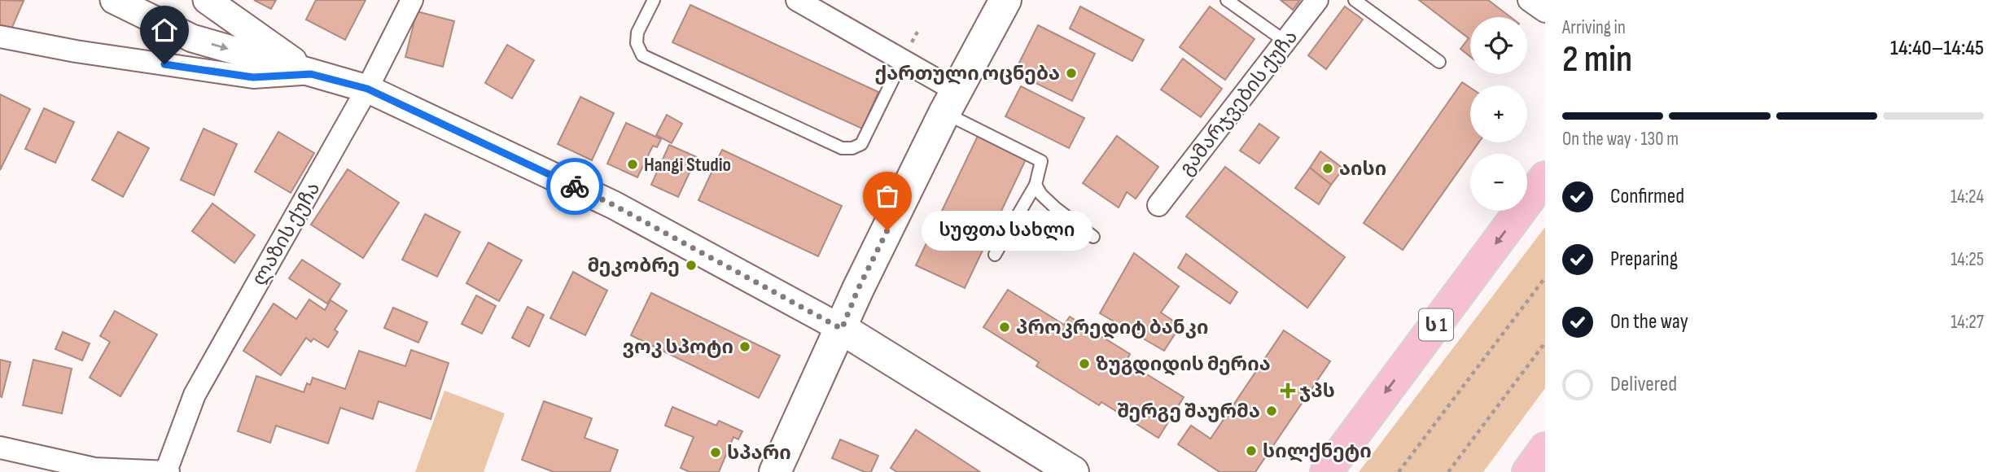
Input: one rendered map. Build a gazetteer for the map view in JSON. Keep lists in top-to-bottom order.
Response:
{
  "streets": {
    "highway": ["ს 1"],
    "street": ["გამარჯვების ქუჩა", "ლაზის ქუჩა"]
  },
  "places": {
    "other": [
      "ქართული ოცნება",
      "Hangi Studio",
      "აისი",
      "სუფთა სახლი",
      "მეკობრე",
      "პროკრედიტ ბანკი",
      "ვოკ სპოტი",
      "ზუგდიდის მერია",
      "შერგე შაურმა",
      "სილქნეტი",
      "სპარი"
    ],
    "health": ["ჯპს"]
  },
  "page": {
    "heading": ["2 min", "Arriving in", "14:40–14:45"],
    "map_buttons": ["+", "−"],
    "bar": "On the way · 130 m",
    "list": [
      ["Confirmed", "14:24"],
      ["Preparing", "14:25"],
      ["On the way", "14:27"],
      "Delivered"
    ],
    "bubble": "სუფთა სახლი"
  }
}
